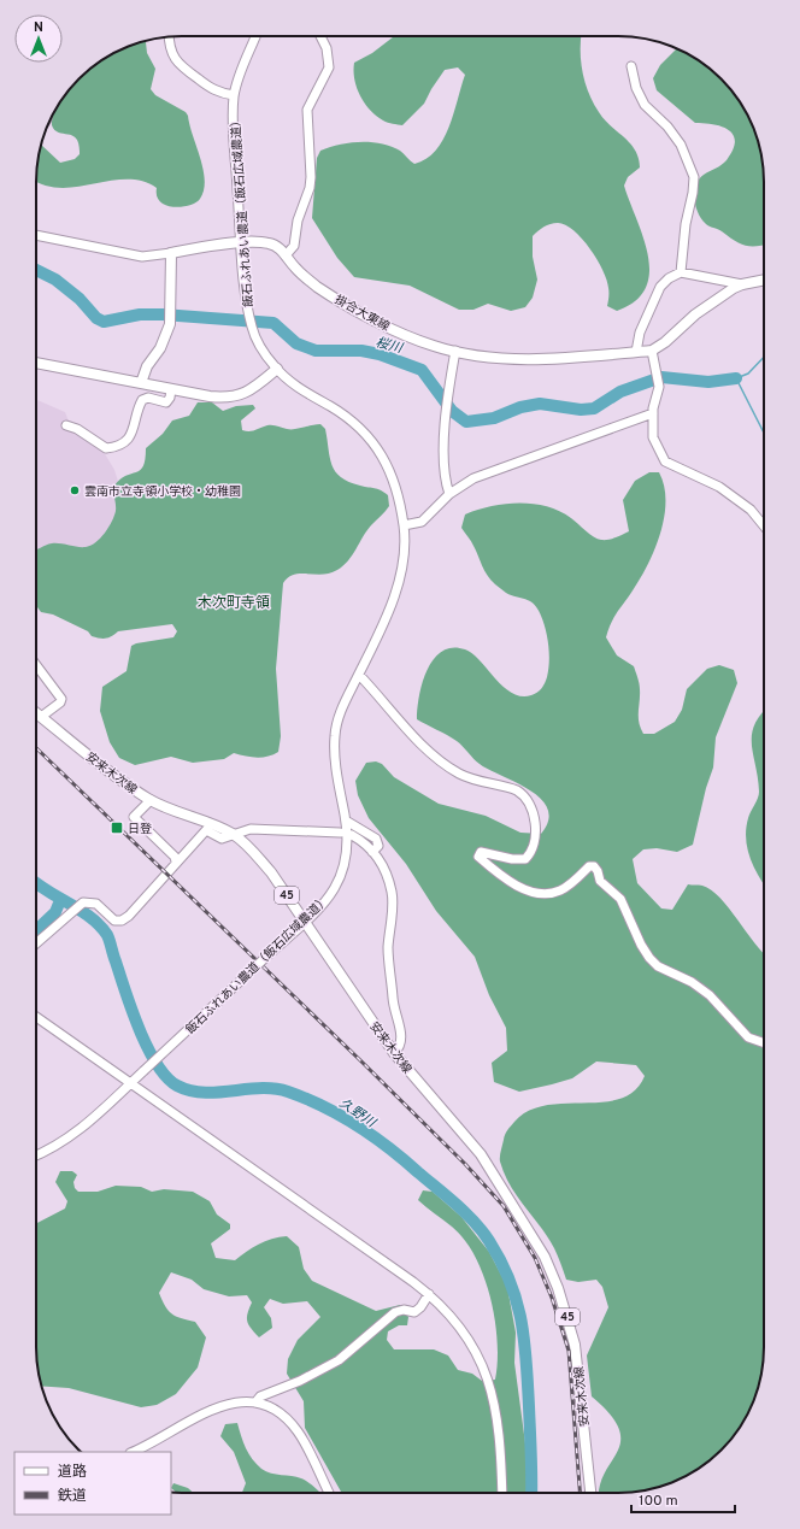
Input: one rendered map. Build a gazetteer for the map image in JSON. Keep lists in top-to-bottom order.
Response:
{
  "streets": {
    "main road": ["掛合大東線", "安来木次線", "45"],
    "street": ["飯石ふれあい農道（飯石広域農道）"]
  },
  "crossings": [
    ["飯石ふれあい農道（飯石広域農道）", "掛合大東線"],
    ["飯石ふれあい農道（飯石広域農道）", "安来木次線"]
  ],
  "districts": ["木次町寺領"],
  "water": ["桜川", "久野川"],
  "places": {
    "other": ["雲南市立寺領小学校・幼稚園"],
    "transit": ["日登"]
  },
  "legend": ["道路", "鉄道"],
  "scale_bar": "100 m",
  "north": "top"
}
